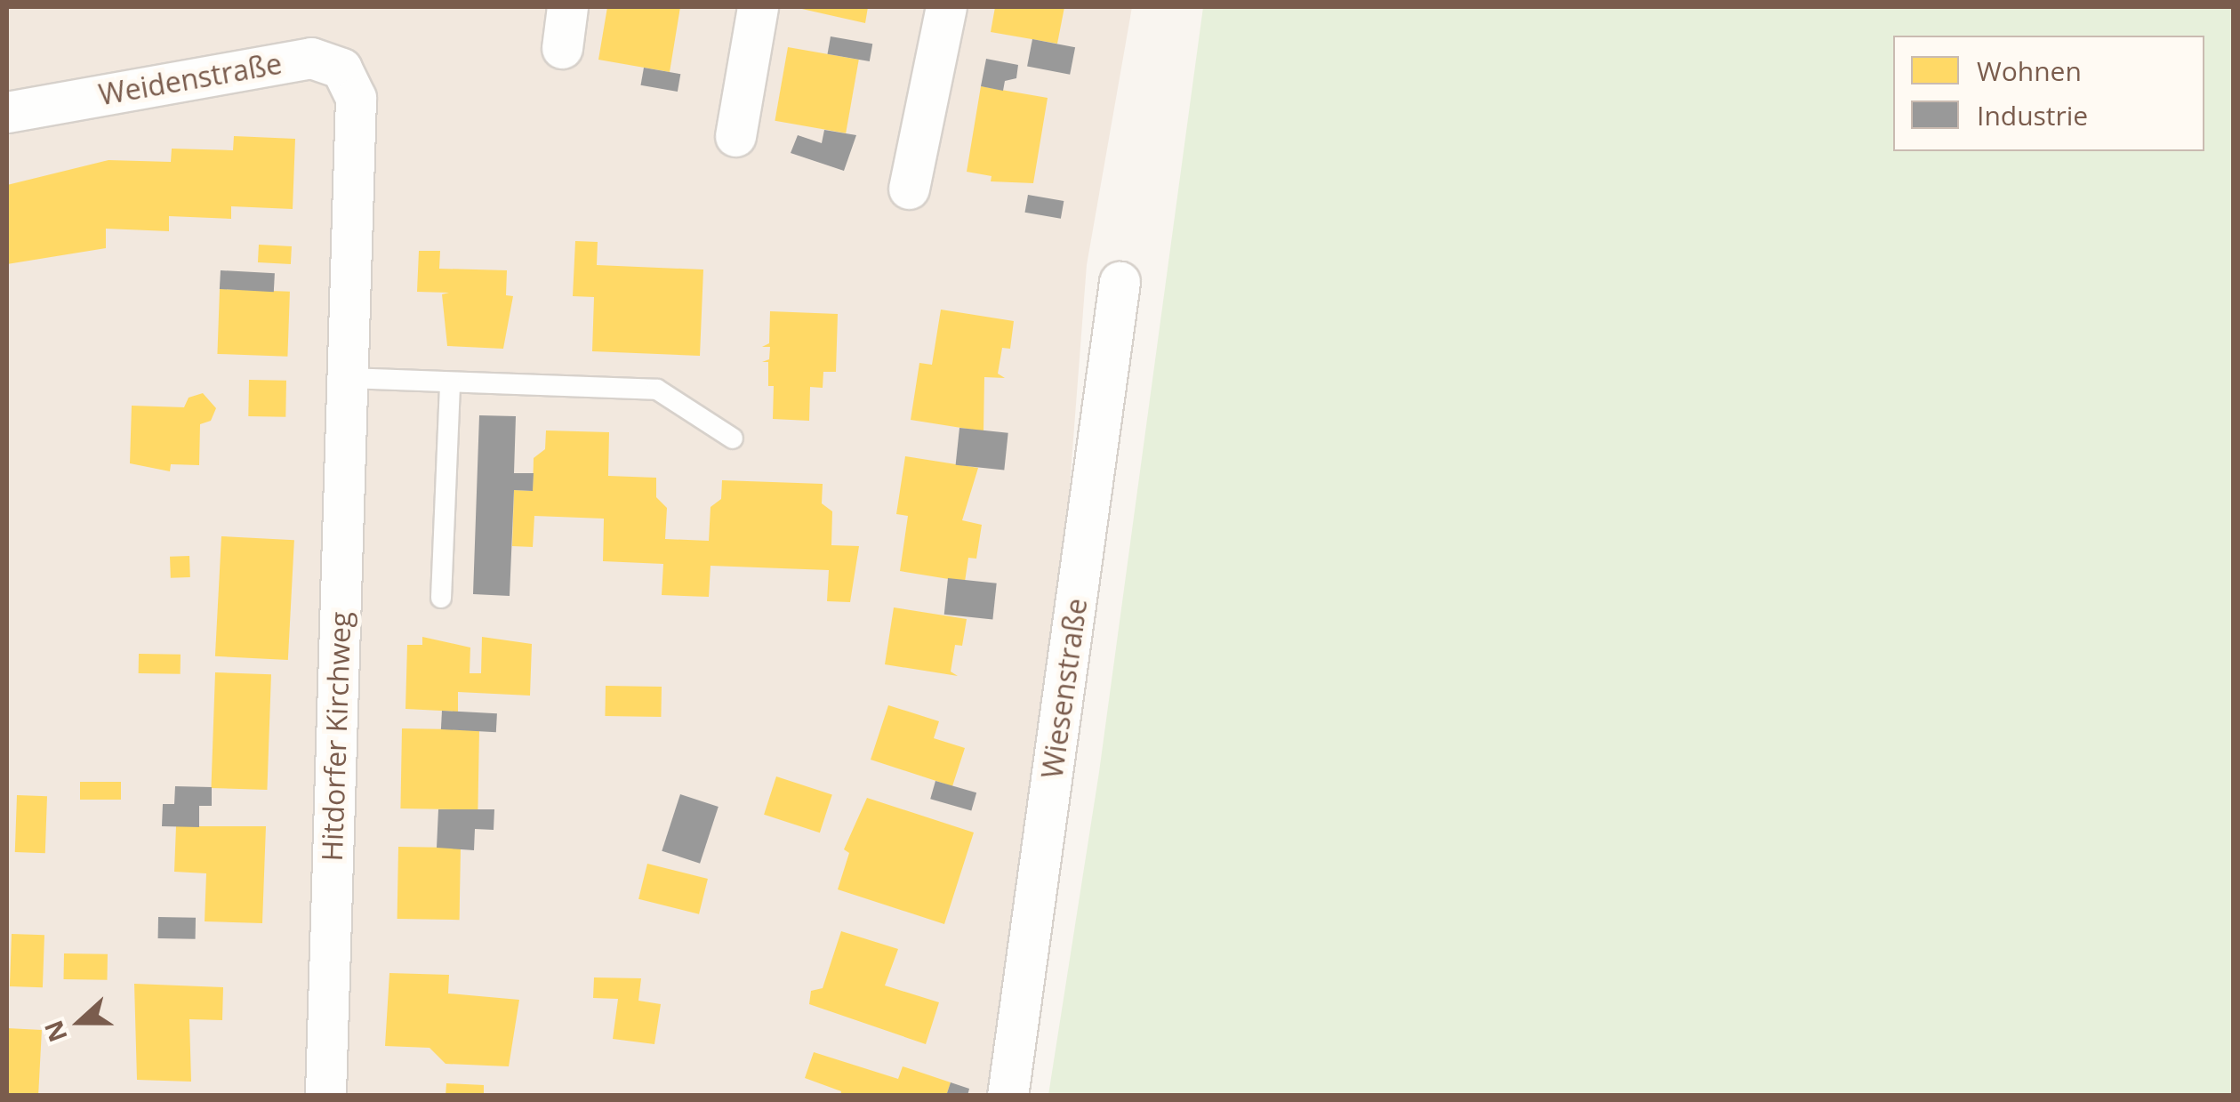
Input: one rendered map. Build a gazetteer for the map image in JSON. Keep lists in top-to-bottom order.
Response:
{
  "streets": {
    "street": ["Weidenstraße", "Wiesenstraße", "Hitdorfer Kirchweg"]
  },
  "crossings": [
    ["Weidenstraße", "Hitdorfer Kirchweg"]
  ],
  "legend": ["Wohnen", "Industrie"],
  "north": "left"
}
